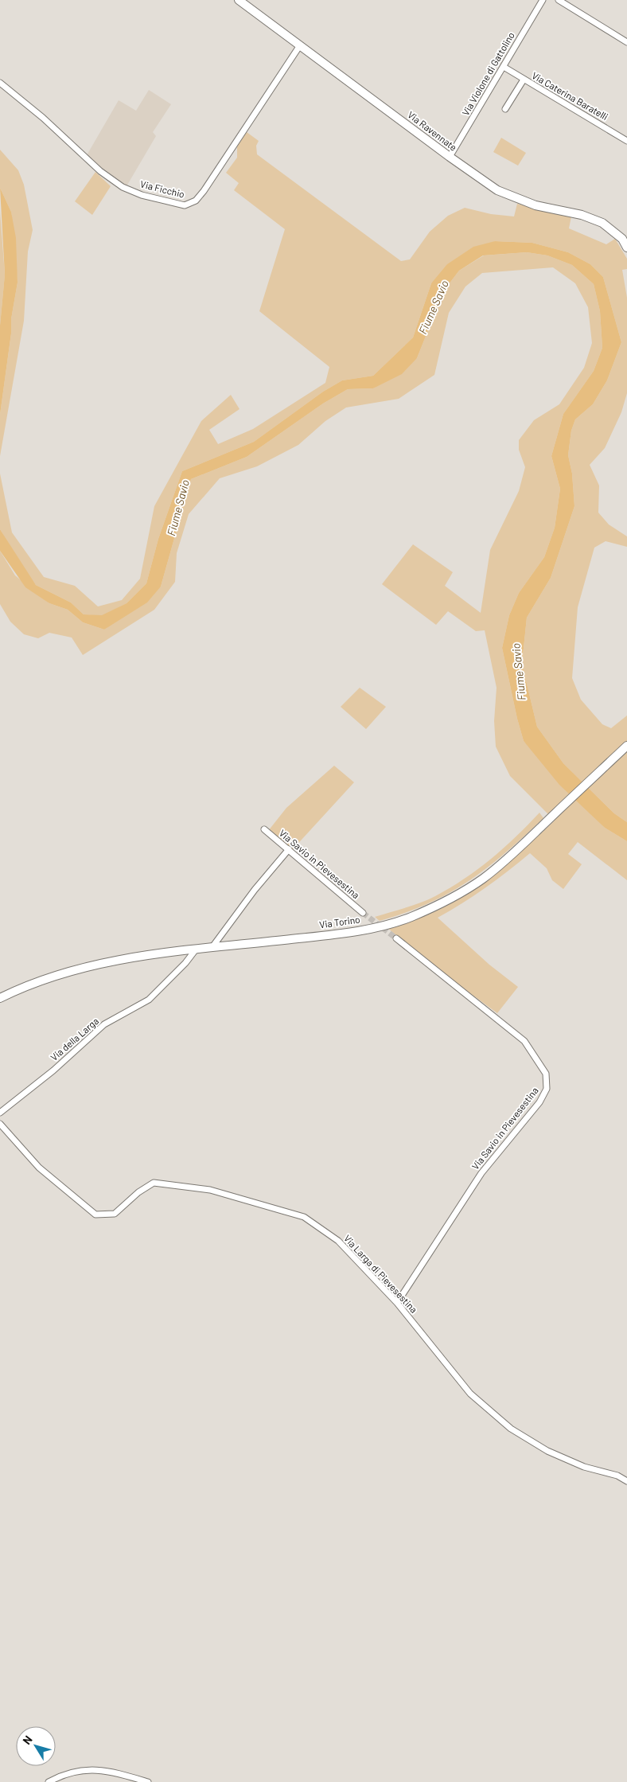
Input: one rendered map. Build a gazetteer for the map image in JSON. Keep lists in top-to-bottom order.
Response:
{
  "streets": {
    "main road": ["Via Ravennate", "Via Torino"],
    "street": [
      "Via Violone di Gattolino",
      "Via Caterina Baratelli",
      "Via Ficchio",
      "Via Savio in Pievesestina",
      "Via della Larga",
      "Via Larga di Pievesestina"
    ]
  },
  "crossings": [
    ["Via Violone di Gattolino", "Via Caterina Baratelli"],
    ["Via Violone di Gattolino", "Via Ravennate"],
    ["Via Ravennate", "Via Ficchio"],
    ["Via Savio in Pievesestina", "Via Larga di Pievesestina"],
    ["Via Torino", "Via della Larga"]
  ],
  "water": ["Fiume Savio"],
  "north": "top left"
}
